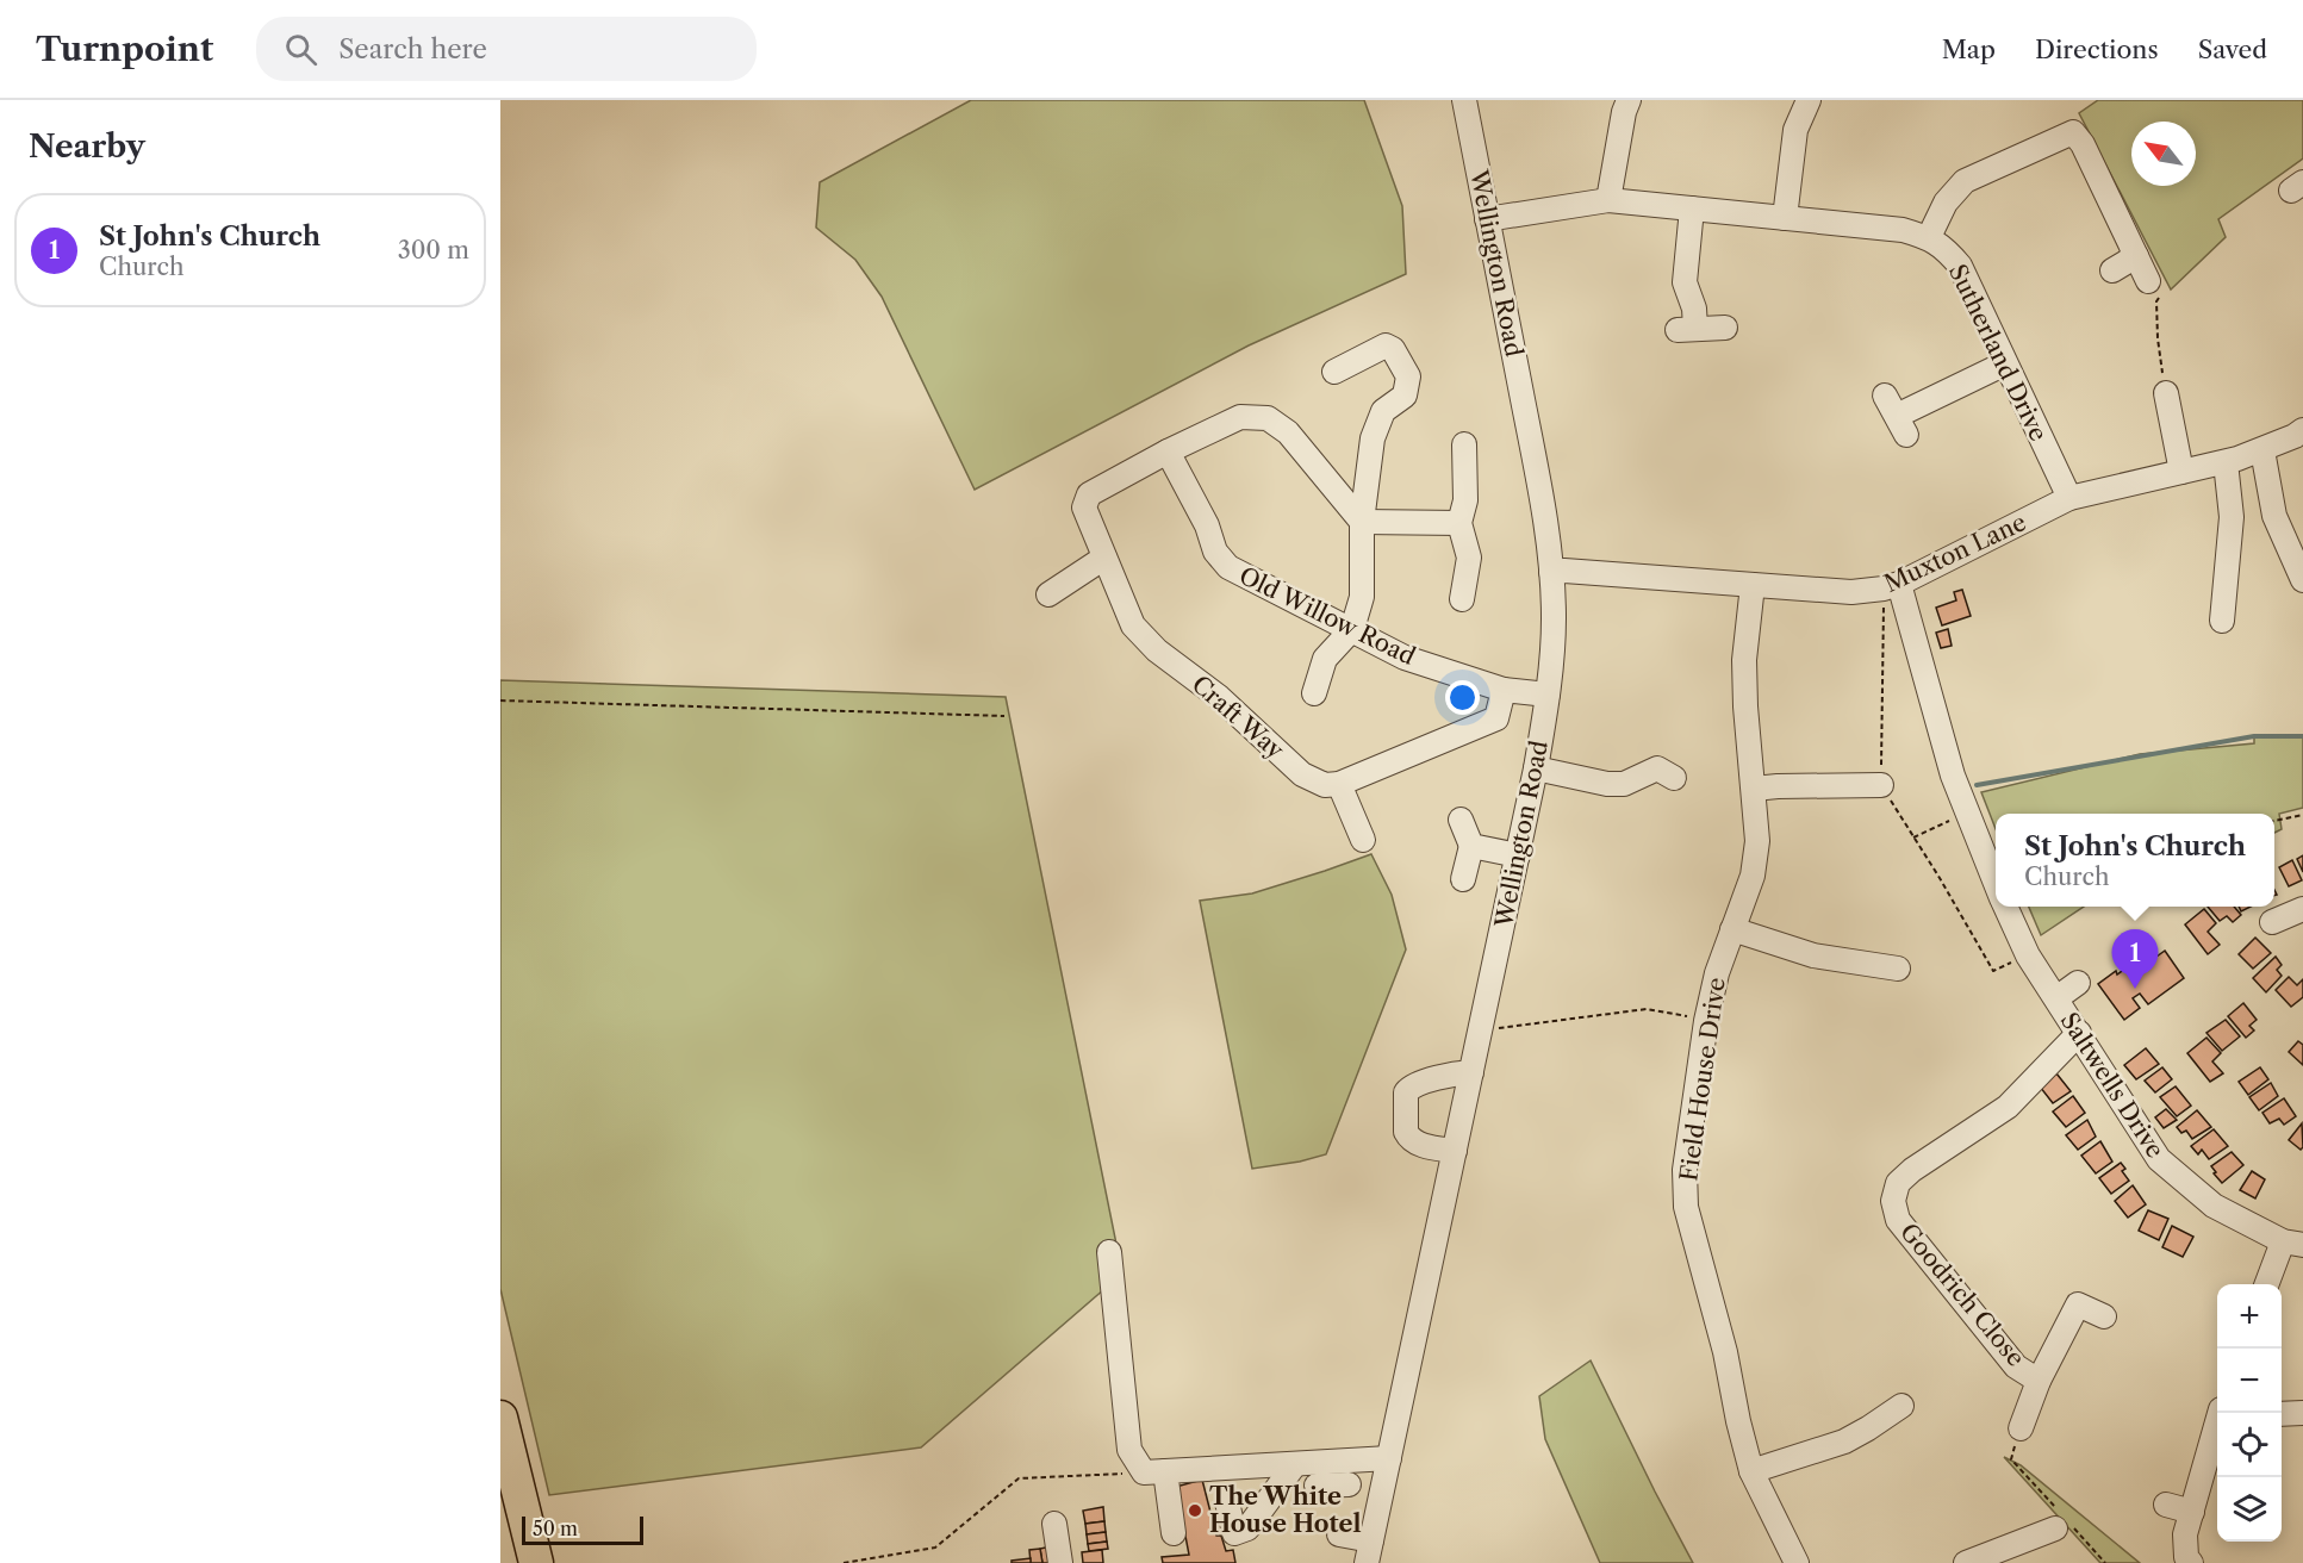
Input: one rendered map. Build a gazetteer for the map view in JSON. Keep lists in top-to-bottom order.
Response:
{
  "streets": {
    "street": [
      "Wellington Road",
      "Sutherland Drive",
      "Muxton Lane",
      "Old Willow Road",
      "Craft Way",
      "Field House Drive",
      "Saltwells Drive",
      "Goodrich Close"
    ]
  },
  "crossings": [
    ["Wellington Road", "Sutherland Drive"],
    ["Wellington Road", "Muxton Lane"],
    ["Sutherland Drive", "Muxton Lane"],
    ["Muxton Lane", "Field House Drive"],
    ["Muxton Lane", "Saltwells Drive"],
    ["Old Willow Road", "Craft Way"],
    ["Saltwells Drive", "Goodrich Close"]
  ],
  "places": ["The White House Hotel"],
  "scale_bar": "50 m",
  "north": "top left",
  "page": {
    "header": "Turnpoint",
    "search": "Search here",
    "nav": ["Map", "Directions", "Saved"],
    "heading": "Nearby",
    "list": [
      {
        "mark": "1",
        "name": "St John's Church",
        "note": "Church",
        "value": "300 m"
      }
    ],
    "popup": ["St John's Church", "Church"],
    "pins": "1",
    "map_buttons": ["+", "−"],
    "scale": "50 m"
  }
}
